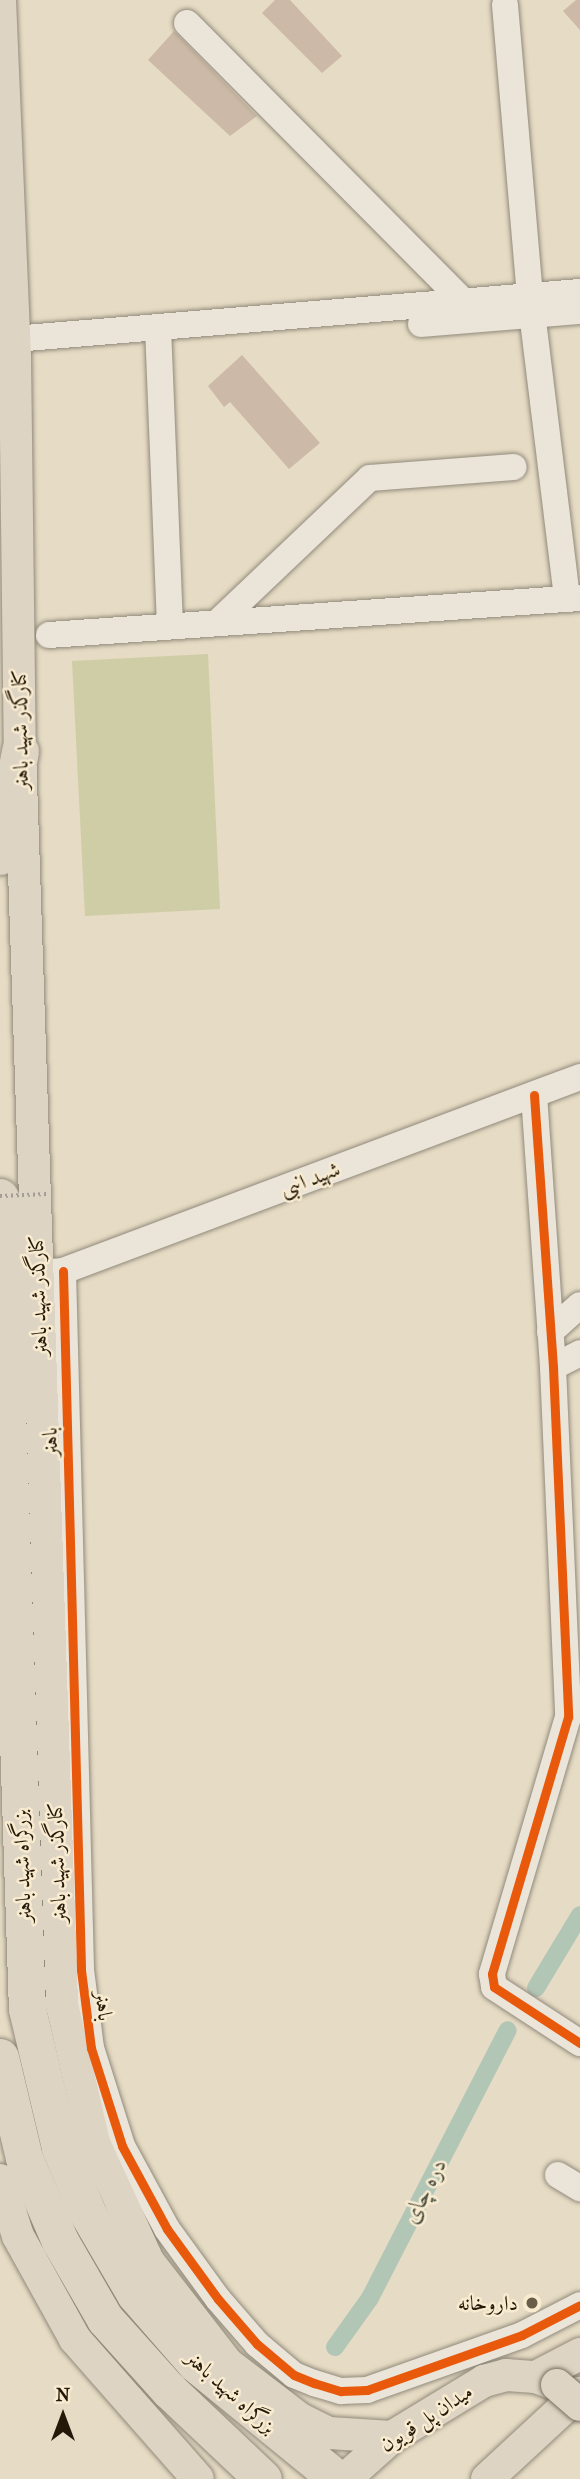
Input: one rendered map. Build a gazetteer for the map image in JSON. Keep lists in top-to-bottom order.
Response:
{
  "streets": {
    "highway": ["بزرگراه شهید باهنر"],
    "main road": ["کنارگذر شهید باهنر", "میدان پل قویون"],
    "street": ["شهید انبی", "باهنر"]
  },
  "crossings": [
    ["کنارگذر شهید باهنر", "شهید انبی"],
    ["کنارگذر شهید باهنر", "باهنر"],
    ["کنارگذر شهید باهنر", "میدان پل قویون"],
    ["شهید انبی", "باهنر"]
  ],
  "water": ["دره چای"],
  "places": ["داروخانه"],
  "north": "top"
}
